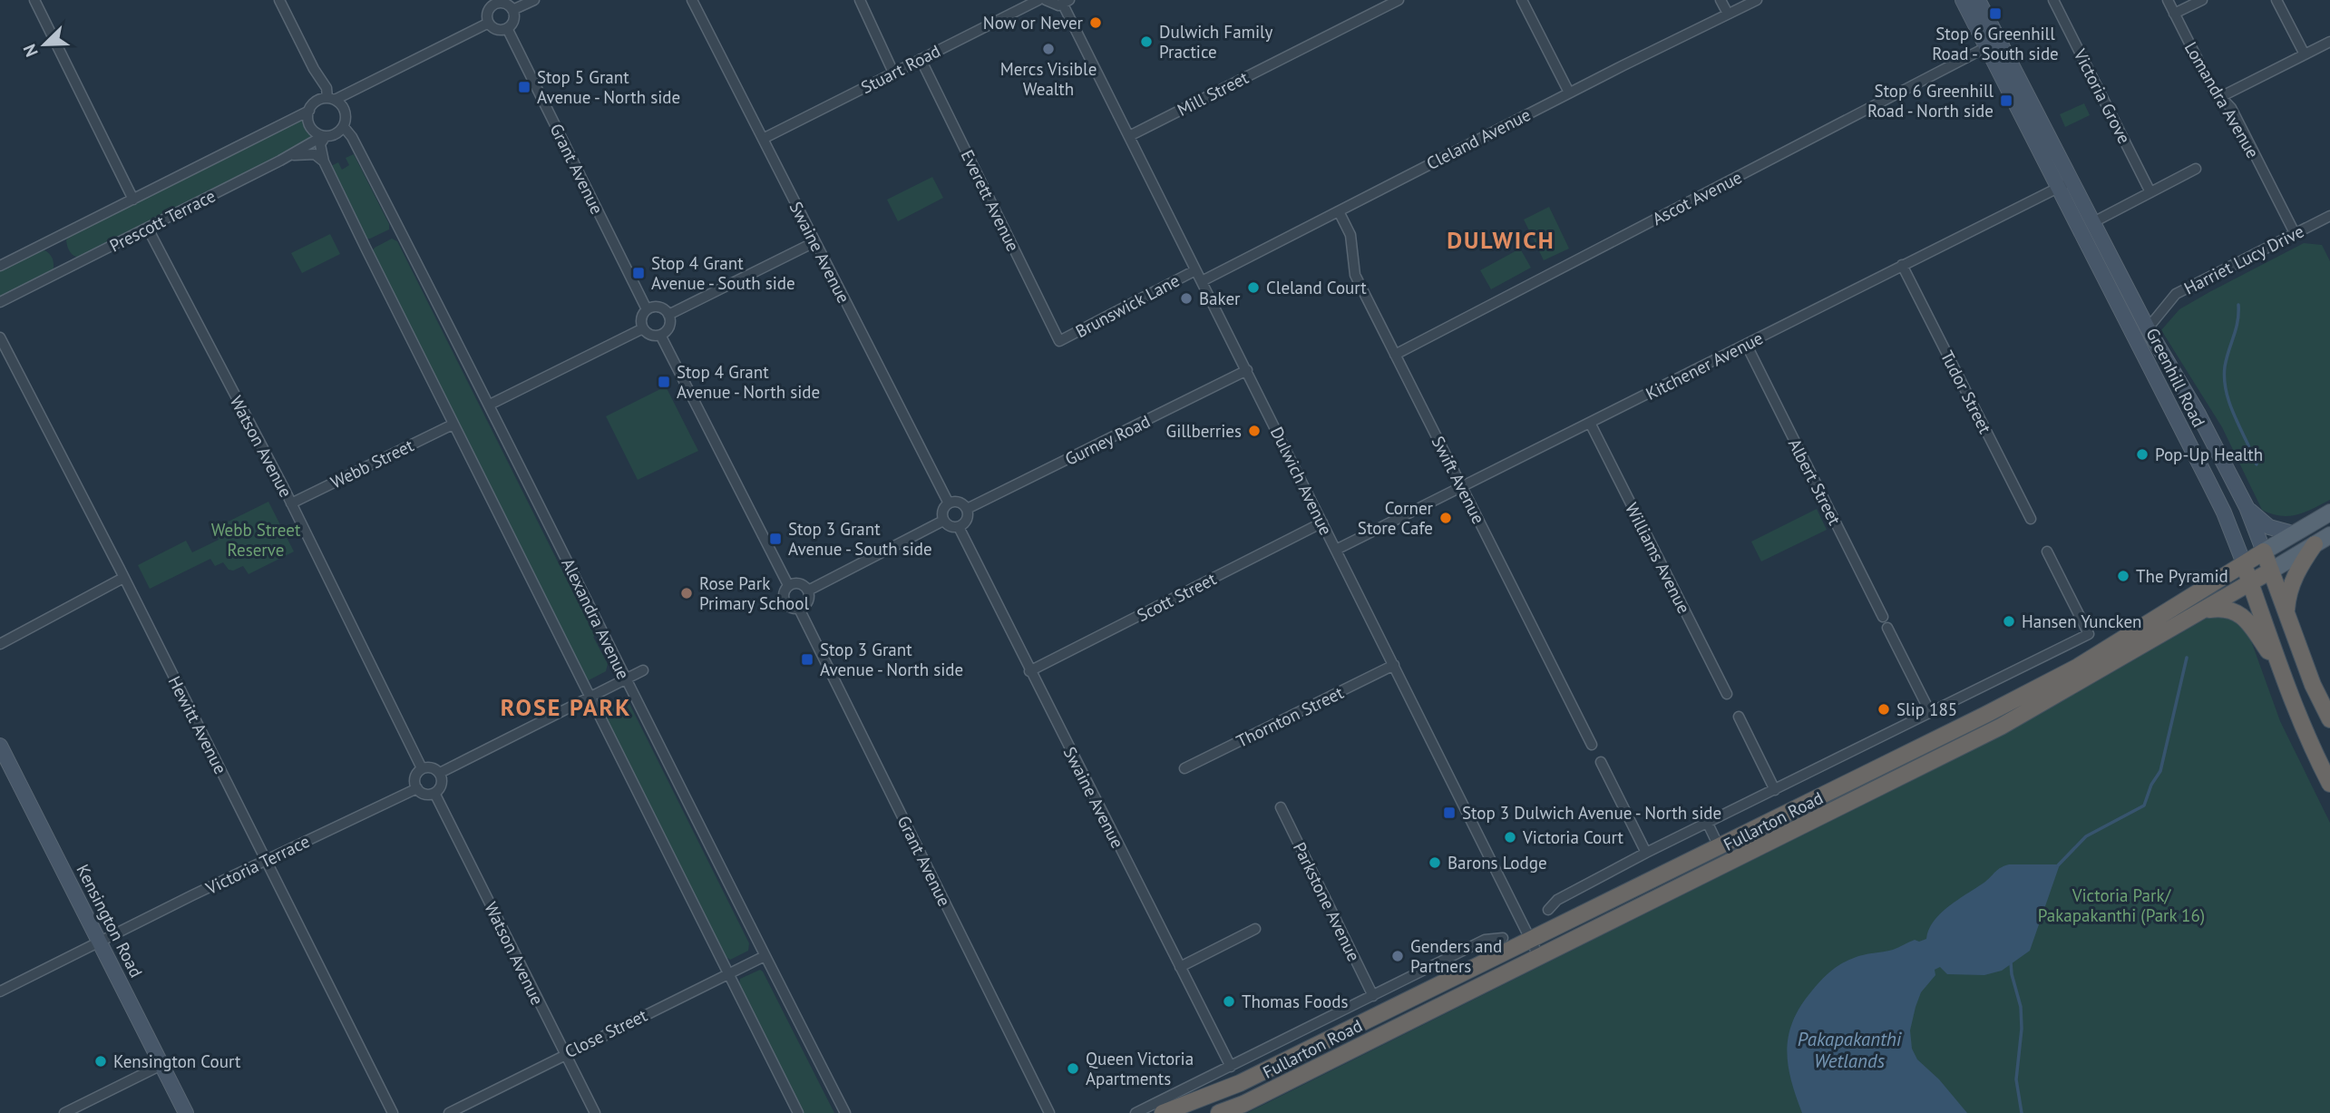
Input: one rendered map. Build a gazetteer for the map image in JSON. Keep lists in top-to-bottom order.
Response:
{
  "streets": {
    "highway": ["Greenhill Road", "Fullarton Road"],
    "main road": ["Kensington Road"],
    "street": [
      "Stuart Road",
      "Mill Street",
      "Victoria Grove",
      "Lomandra Avenue",
      "Cleland Avenue",
      "Grant Avenue",
      "Ascot Avenue",
      "Everett Avenue",
      "Prescott Terrace",
      "Swaine Avenue",
      "Harriet Lucy Drive",
      "Brunswick Lane",
      "Kitchener Avenue",
      "Tudor Street",
      "Gurney Road",
      "Watson Avenue",
      "Webb Street",
      "Swift Avenue",
      "Dulwich Avenue",
      "Albert Street",
      "Williams Avenue",
      "Scott Street",
      "Alexandra Avenue",
      "Thornton Street",
      "Hewitt Avenue",
      "Victoria Terrace",
      "Parkstone Avenue",
      "Close Street"
    ]
  },
  "crossings": [
    ["Stuart Road", "Everett Avenue"],
    ["Stuart Road", "Swaine Avenue"],
    ["Mill Street", "Dulwich Avenue"],
    ["Lomandra Avenue", "Harriet Lucy Drive"],
    ["Cleland Avenue", "Swift Avenue"],
    ["Cleland Avenue", "Dulwich Avenue"],
    ["Ascot Avenue", "Greenhill Road"],
    ["Ascot Avenue", "Swift Avenue"],
    ["Everett Avenue", "Brunswick Lane"],
    ["Prescott Terrace", "Watson Avenue"],
    ["Prescott Terrace", "Alexandra Avenue"],
    ["Swaine Avenue", "Gurney Road"],
    ["Swaine Avenue", "Scott Street"],
    ["Swaine Avenue", "Fullarton Road"],
    ["Harriet Lucy Drive", "Greenhill Road"],
    ["Brunswick Lane", "Dulwich Avenue"],
    ["Kitchener Avenue", "Greenhill Road"],
    ["Kitchener Avenue", "Tudor Street"],
    ["Kitchener Avenue", "Swift Avenue"],
    ["Kitchener Avenue", "Dulwich Avenue"],
    ["Kitchener Avenue", "Albert Street"],
    ["Kitchener Avenue", "Williams Avenue"],
    ["Greenhill Road", "Fullarton Road"],
    ["Gurney Road", "Dulwich Avenue"],
    ["Watson Avenue", "Webb Street"],
    ["Watson Avenue", "Victoria Terrace"],
    ["Watson Avenue", "Close Street"],
    ["Dulwich Avenue", "Scott Street"],
    ["Dulwich Avenue", "Thornton Street"],
    ["Dulwich Avenue", "Fullarton Road"],
    ["Alexandra Avenue", "Close Street"],
    ["Hewitt Avenue", "Victoria Terrace"],
    ["Fullarton Road", "Parkstone Avenue"],
    ["Victoria Terrace", "Kensington Road"]
  ],
  "districts": ["DULWICH", "ROSE PARK"],
  "water": ["Pakapakanthi Wetlands"],
  "parks": ["Webb Street Reserve", "Victoria Park/ Pakapakanthi (Park 16)"],
  "places": {
    "transit": [
      "Stop 6 Greenhill Road - South side",
      "Stop 5 Grant Avenue - North side",
      "Stop 6 Greenhill Road - North side",
      "Stop 4 Grant Avenue - South side",
      "Stop 4 Grant Avenue - North side",
      "Stop 3 Grant Avenue - South side",
      "Stop 3 Grant Avenue - North side",
      "Stop 3 Dulwich Avenue - North side"
    ],
    "other": [
      "Now or Never",
      "Dulwich Family Practice",
      "Mercs Visible Wealth",
      "Cleland Court",
      "Baker",
      "Gillberries",
      "Pop-Up Health",
      "Corner Store Cafe",
      "The Pyramid",
      "Rose Park Primary School",
      "Hansen Yuncken",
      "Slip 185",
      "Victoria Court",
      "Barons Lodge",
      "Genders and Partners",
      "Thomas Foods",
      "Kensington Court",
      "Queen Victoria Apartments"
    ]
  },
  "north": "bottom left"
}
